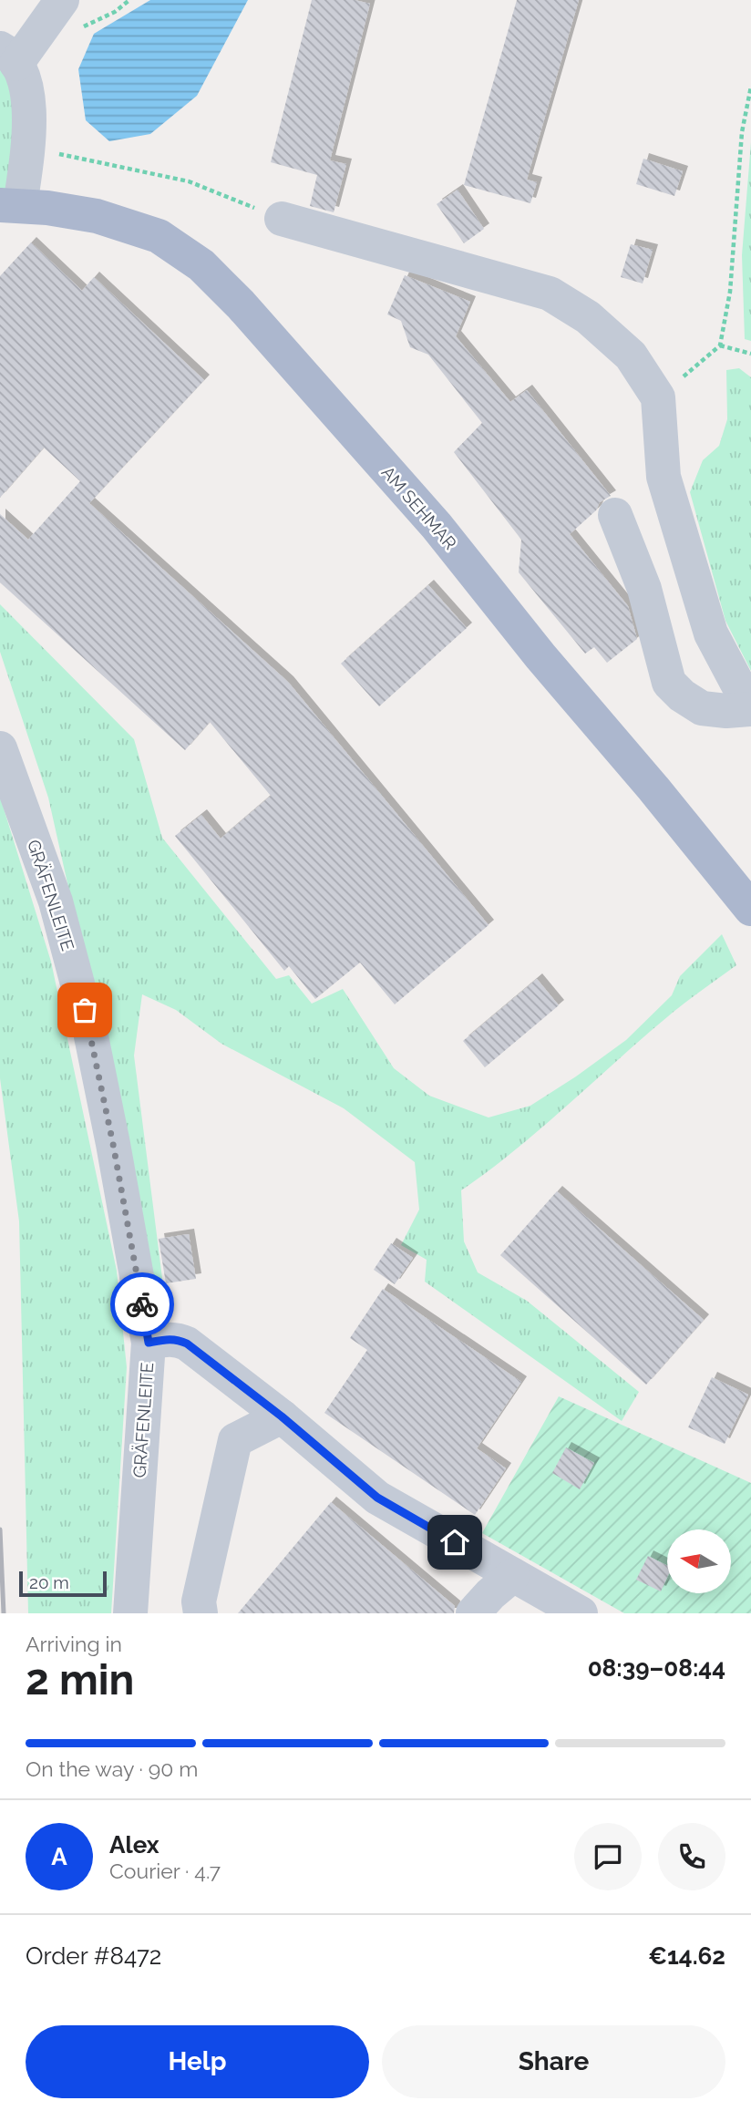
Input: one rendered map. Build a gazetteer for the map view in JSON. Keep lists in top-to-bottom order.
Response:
{
  "streets": {
    "main road": ["AM SEHMAR"],
    "street": ["GRÄFENLEITE"]
  },
  "scale_bar": "20 m",
  "north": "left",
  "page": {
    "scale": "20 m",
    "heading": ["2 min", "Arriving in", "08:39–08:44"],
    "panel": [
      "Alex",
      "Courier · 4.7",
      "Order #8472",
      "€14.62"
    ],
    "bar": "On the way · 90 m",
    "round": "A",
    "buttons": ["Help", "Share"]
  }
}
